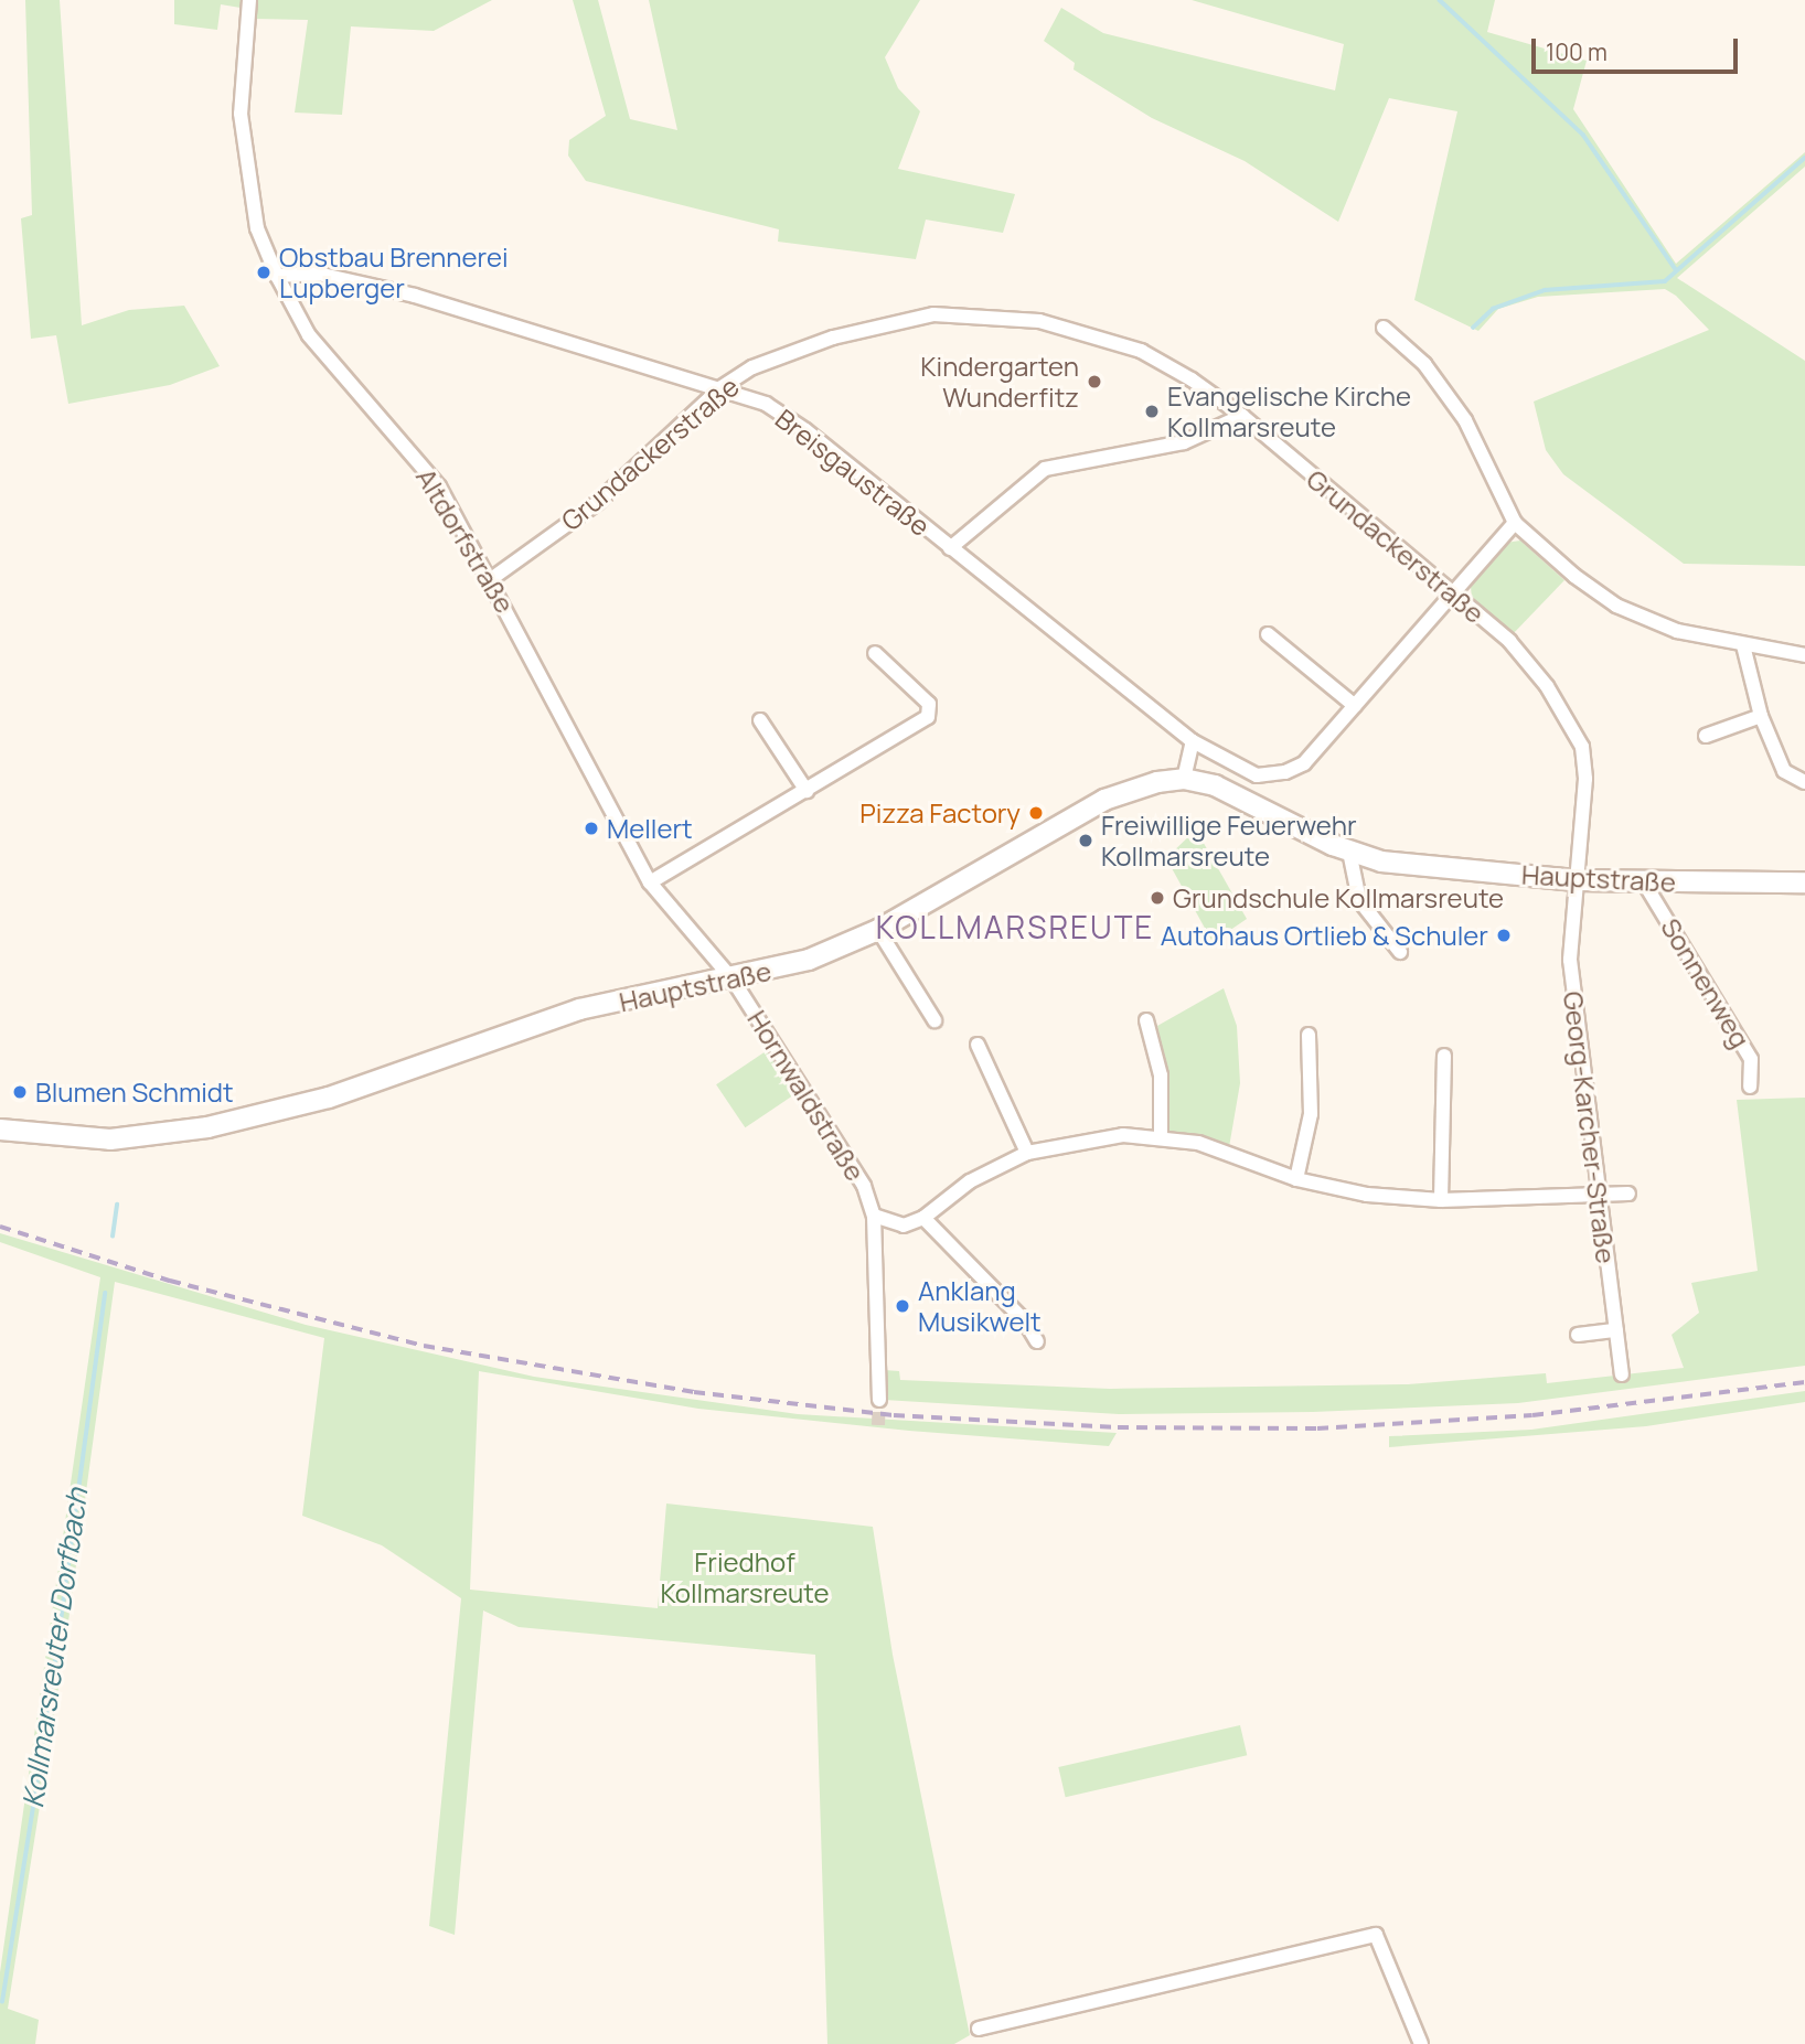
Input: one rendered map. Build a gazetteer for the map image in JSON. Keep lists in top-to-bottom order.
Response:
{
  "streets": {
    "main road": ["Hauptstraße"],
    "street": [
      "Grundackerstraße",
      "Breisgaustraße",
      "Altdorfstraße",
      "Sonnenweg",
      "Hornwaldstraße",
      "Georg-Karcher-Straße"
    ]
  },
  "crossings": [
    ["Grundackerstraße", "Breisgaustraße"],
    ["Grundackerstraße", "Altdorfstraße"],
    ["Grundackerstraße", "Hauptstraße"],
    ["Grundackerstraße", "Georg-Karcher-Straße"],
    ["Breisgaustraße", "Altdorfstraße"],
    ["Altdorfstraße", "Hauptstraße"],
    ["Altdorfstraße", "Hornwaldstraße"],
    ["Hauptstraße", "Sonnenweg"],
    ["Hauptstraße", "Hornwaldstraße"],
    ["Hauptstraße", "Georg-Karcher-Straße"]
  ],
  "districts": ["KOLLMARSREUTE"],
  "water": ["Kollmarsreuter Dorfbach"],
  "parks": ["Friedhof Kollmarsreute"],
  "places": [
    "Obstbau Brennerei Lupberger",
    "Kindergarten Wunderfitz",
    "Evangelische Kirche Kollmarsreute",
    "Pizza Factory",
    "Mellert",
    "Freiwillige Feuerwehr Kollmarsreute",
    "Grundschule Kollmarsreute",
    "Autohaus Ortlieb & Schuler",
    "Blumen Schmidt",
    "Anklang Musikwelt"
  ],
  "scale_bar": "100 m"
}
